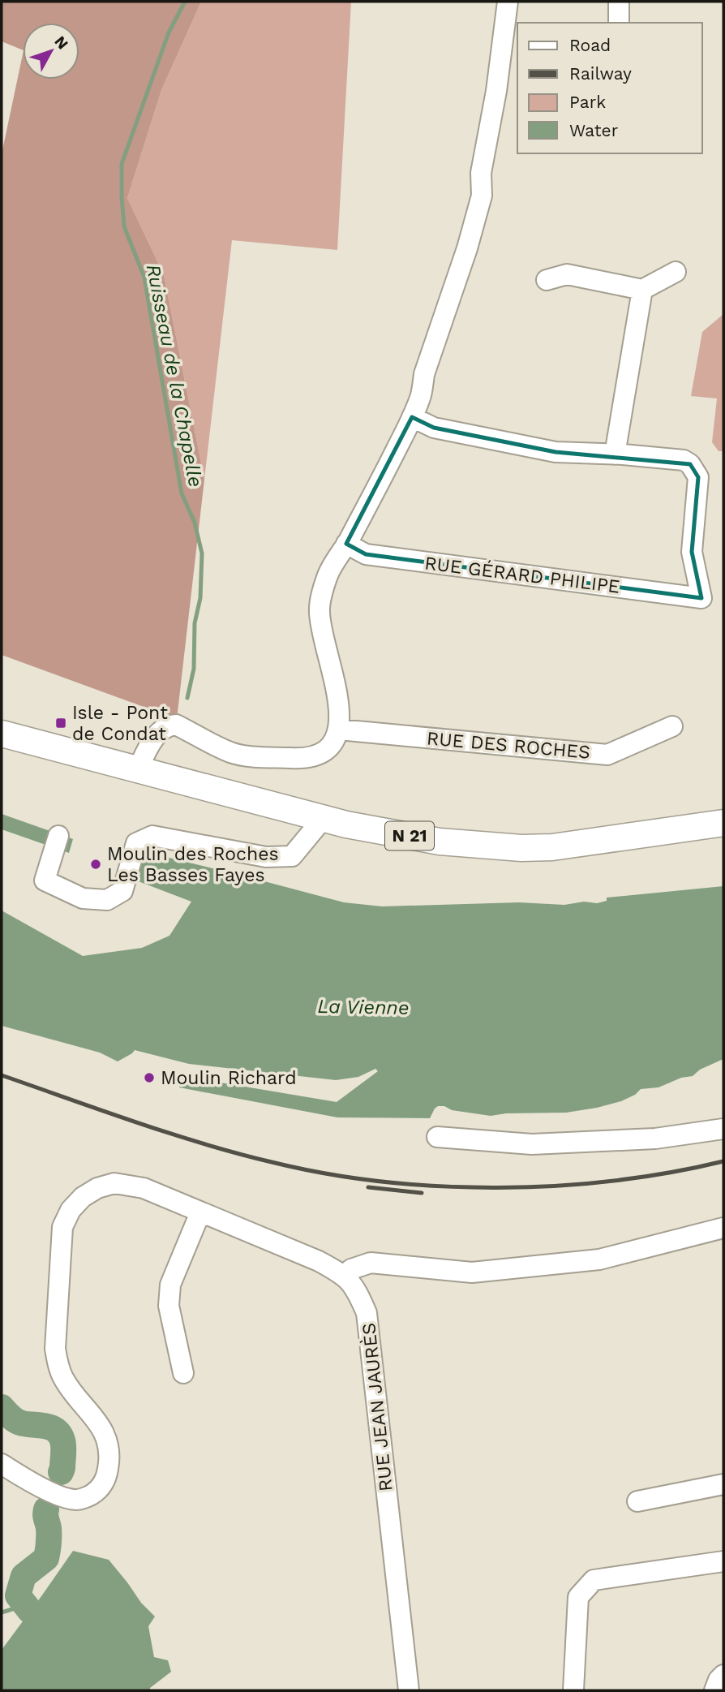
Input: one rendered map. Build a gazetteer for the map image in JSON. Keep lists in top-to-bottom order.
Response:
{
  "streets": {
    "main road": ["N 21"],
    "street": ["RUE GÉRARD PHILIPE", "RUE DES ROCHES", "RUE JEAN JAURÈS"]
  },
  "water": ["Ruisseau de la Chapelle", "La Vienne"],
  "places": {
    "transit": ["Isle - Pont de Condat"],
    "other": ["Moulin des Roches Les Basses Fayes", "Moulin Richard"]
  },
  "legend": [
    "Road",
    "Railway",
    "Park",
    "Water"
  ],
  "north": "top right"
}
